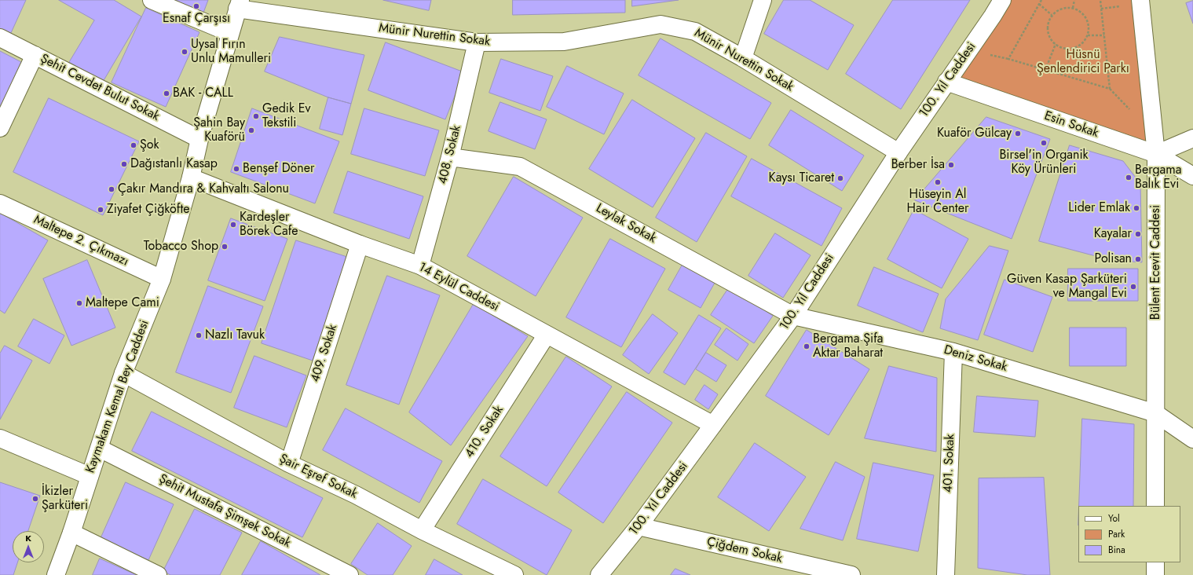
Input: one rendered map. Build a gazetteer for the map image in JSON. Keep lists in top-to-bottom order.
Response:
{
  "streets": {
    "street": [
      "Münir Nurettin Sokak",
      "100. Yıl Caddesi",
      "Şehit Cevdet Bulut Sokak",
      "Esin Sokak",
      "408. Sokak",
      "Leylak Sokak",
      "Maltepe 2. Çıkmazı",
      "Bülent Ecevit Caddesi",
      "14 Eylül Caddesi",
      "409. Sokak",
      "Deniz Sokak",
      "Kaymakam Kemal Bey Caddesi",
      "410. Sokak",
      "401. Sokak",
      "Şair Eşref Sokak",
      "Şehit Mustafa Şimşek Sokak",
      "Çiğdem Sokak"
    ]
  },
  "crossings": [
    ["Münir Nurettin Sokak", "100. Yıl Caddesi"],
    ["Münir Nurettin Sokak", "408. Sokak"],
    ["Münir Nurettin Sokak", "Kaymakam Kemal Bey Caddesi"],
    ["100. Yıl Caddesi", "Esin Sokak"],
    ["100. Yıl Caddesi", "Leylak Sokak"],
    ["100. Yıl Caddesi", "14 Eylül Caddesi"],
    ["100. Yıl Caddesi", "Deniz Sokak"],
    ["100. Yıl Caddesi", "Çiğdem Sokak"],
    ["Şehit Cevdet Bulut Sokak", "Kaymakam Kemal Bey Caddesi"],
    ["Esin Sokak", "Bülent Ecevit Caddesi"],
    ["408. Sokak", "Leylak Sokak"],
    ["408. Sokak", "14 Eylül Caddesi"],
    ["Leylak Sokak", "Deniz Sokak"],
    ["Maltepe 2. Çıkmazı", "Kaymakam Kemal Bey Caddesi"],
    ["Bülent Ecevit Caddesi", "Deniz Sokak"],
    ["14 Eylül Caddesi", "409. Sokak"],
    ["14 Eylül Caddesi", "Kaymakam Kemal Bey Caddesi"],
    ["14 Eylül Caddesi", "410. Sokak"],
    ["409. Sokak", "Şair Eşref Sokak"],
    ["Deniz Sokak", "401. Sokak"],
    ["Kaymakam Kemal Bey Caddesi", "Şair Eşref Sokak"],
    ["Kaymakam Kemal Bey Caddesi", "Şehit Mustafa Şimşek Sokak"],
    ["410. Sokak", "Şair Eşref Sokak"]
  ],
  "parks": ["Hüsnü Şenlendirici Parkı"],
  "places": [
    "Esnaf Çarşısı",
    "Uysal Fırın Unlu Mamulleri",
    "BAK - CALL",
    "Gedik Ev Tekstili",
    "Şahin Bay Kuaförü",
    "Kuaför Gülcay",
    "Birsel'in Organik Köy Ürünleri",
    "Şok",
    "Dağıstanlı Kasap",
    "Berber İsa",
    "Benşef Döner",
    "Bergama Balık Evi",
    "Kaysı Ticaret",
    "Hüseyin Al Hair Center",
    "Çakır Mandıra & Kahvaltı Salonu",
    "Lider Emlak",
    "Ziyafet Çiğköfte",
    "Kardeşler Börek Cafe",
    "Kayalar",
    "Tobacco Shop",
    "Polisan",
    "Güven Kasap Şarküteri ve Mangal Evi",
    "Maltepe Cami",
    "Nazlı Tavuk",
    "Bergama Şifa Aktar Baharat",
    "İkizler Şarküteri"
  ],
  "legend": ["Yol", "Park", "Bina"],
  "north": "top"
}
